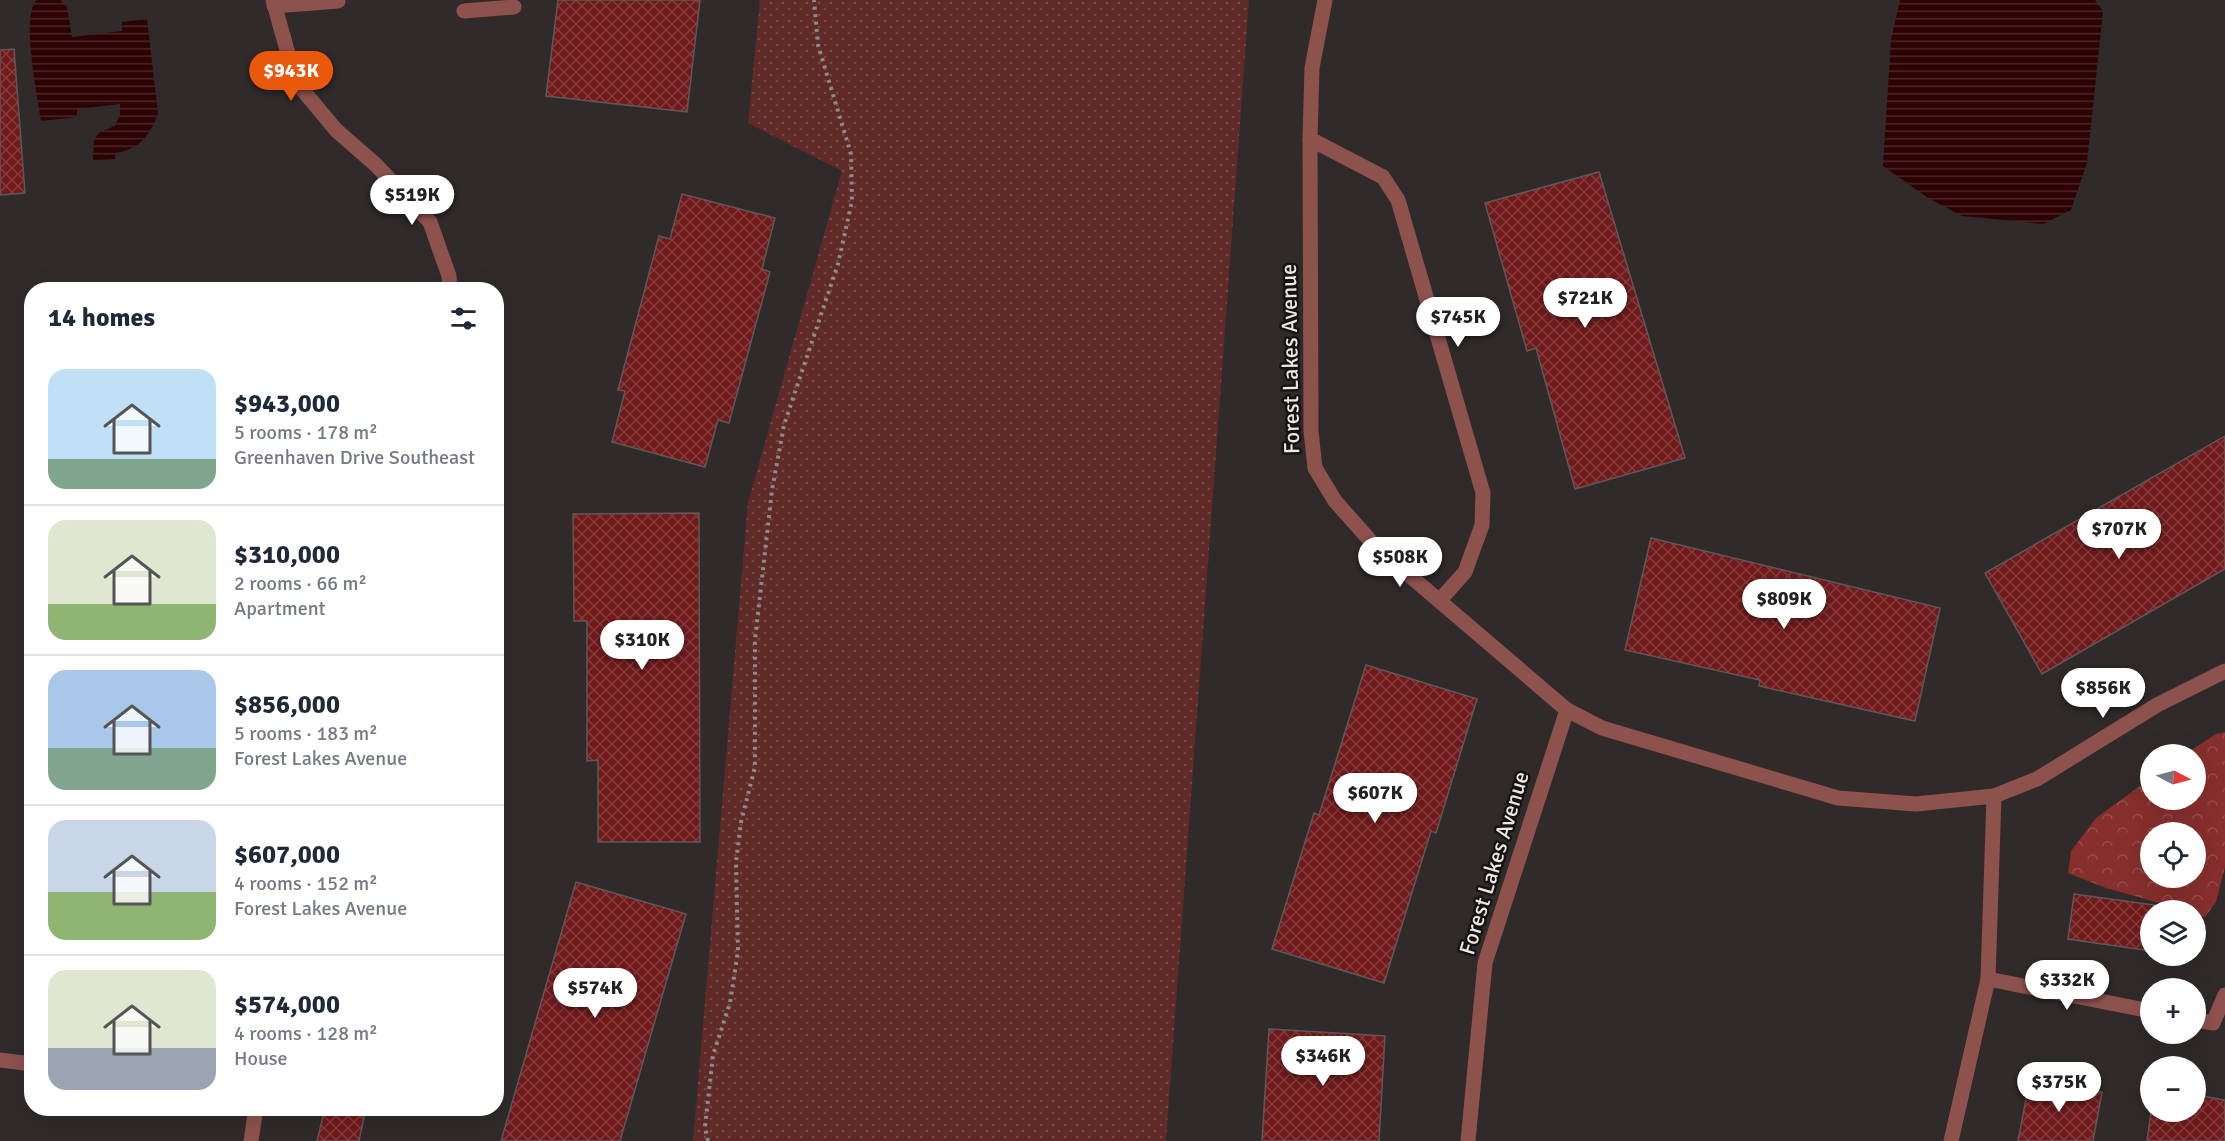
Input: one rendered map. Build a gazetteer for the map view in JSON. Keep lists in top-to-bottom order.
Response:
{
  "streets": {
    "street": ["Forest Lakes Avenue"]
  },
  "north": "right",
  "page": {
    "price": [
      "$943K",
      "$519K",
      "$721K",
      "$745K",
      "$707K",
      "$508K",
      "$809K",
      "$310K",
      "$856K",
      "$607K",
      "$332K",
      "$574K",
      "$346K",
      "$375K"
    ],
    "heading": "14 homes",
    "list": [
      {
        "name": "$943,000",
        "note": "5 rooms · 178 m² · Greenhaven Drive Southeast"
      },
      {
        "name": "$310,000",
        "note": "2 rooms · 66 m² · Apartment"
      },
      {
        "name": "$856,000",
        "note": "5 rooms · 183 m² · Forest Lakes Avenue"
      },
      {
        "name": "$607,000",
        "note": "4 rooms · 152 m² · Forest Lakes Avenue"
      },
      {
        "name": "$574,000",
        "note": "4 rooms · 128 m² · House"
      }
    ],
    "map_buttons": ["+", "−"]
  }
}
